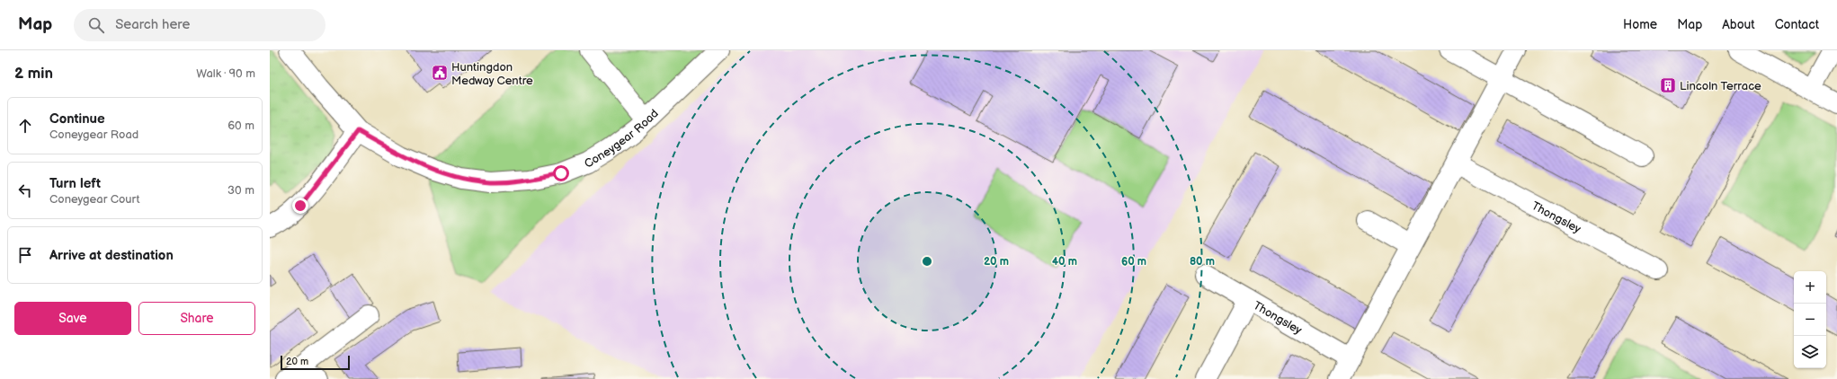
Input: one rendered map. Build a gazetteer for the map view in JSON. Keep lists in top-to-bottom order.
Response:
{
  "streets": {
    "street": ["Coneygear Road", "Thongsley"]
  },
  "places": {
    "public building": ["Huntingdon Medway Centre"],
    "building": ["Lincoln Terrace"]
  },
  "scale_bar": "20 m",
  "page": {
    "header": "Map",
    "search": "Search here",
    "nav": [
      "Home",
      "Map",
      "About",
      "Contact"
    ],
    "heading": ["2 min", "Walk · 90 m"],
    "list": [
      ["Continue", "Coneygear Road", "60 m"],
      ["Turn left", "Coneygear Court", "30 m"],
      "Arrive at destination"
    ],
    "map_buttons": ["+", "−"],
    "buttons": ["Save", "Share"],
    "scale": "20 m"
  },
  "rings": [
    "20 m",
    "40 m",
    "60 m",
    "80 m"
  ]
}
